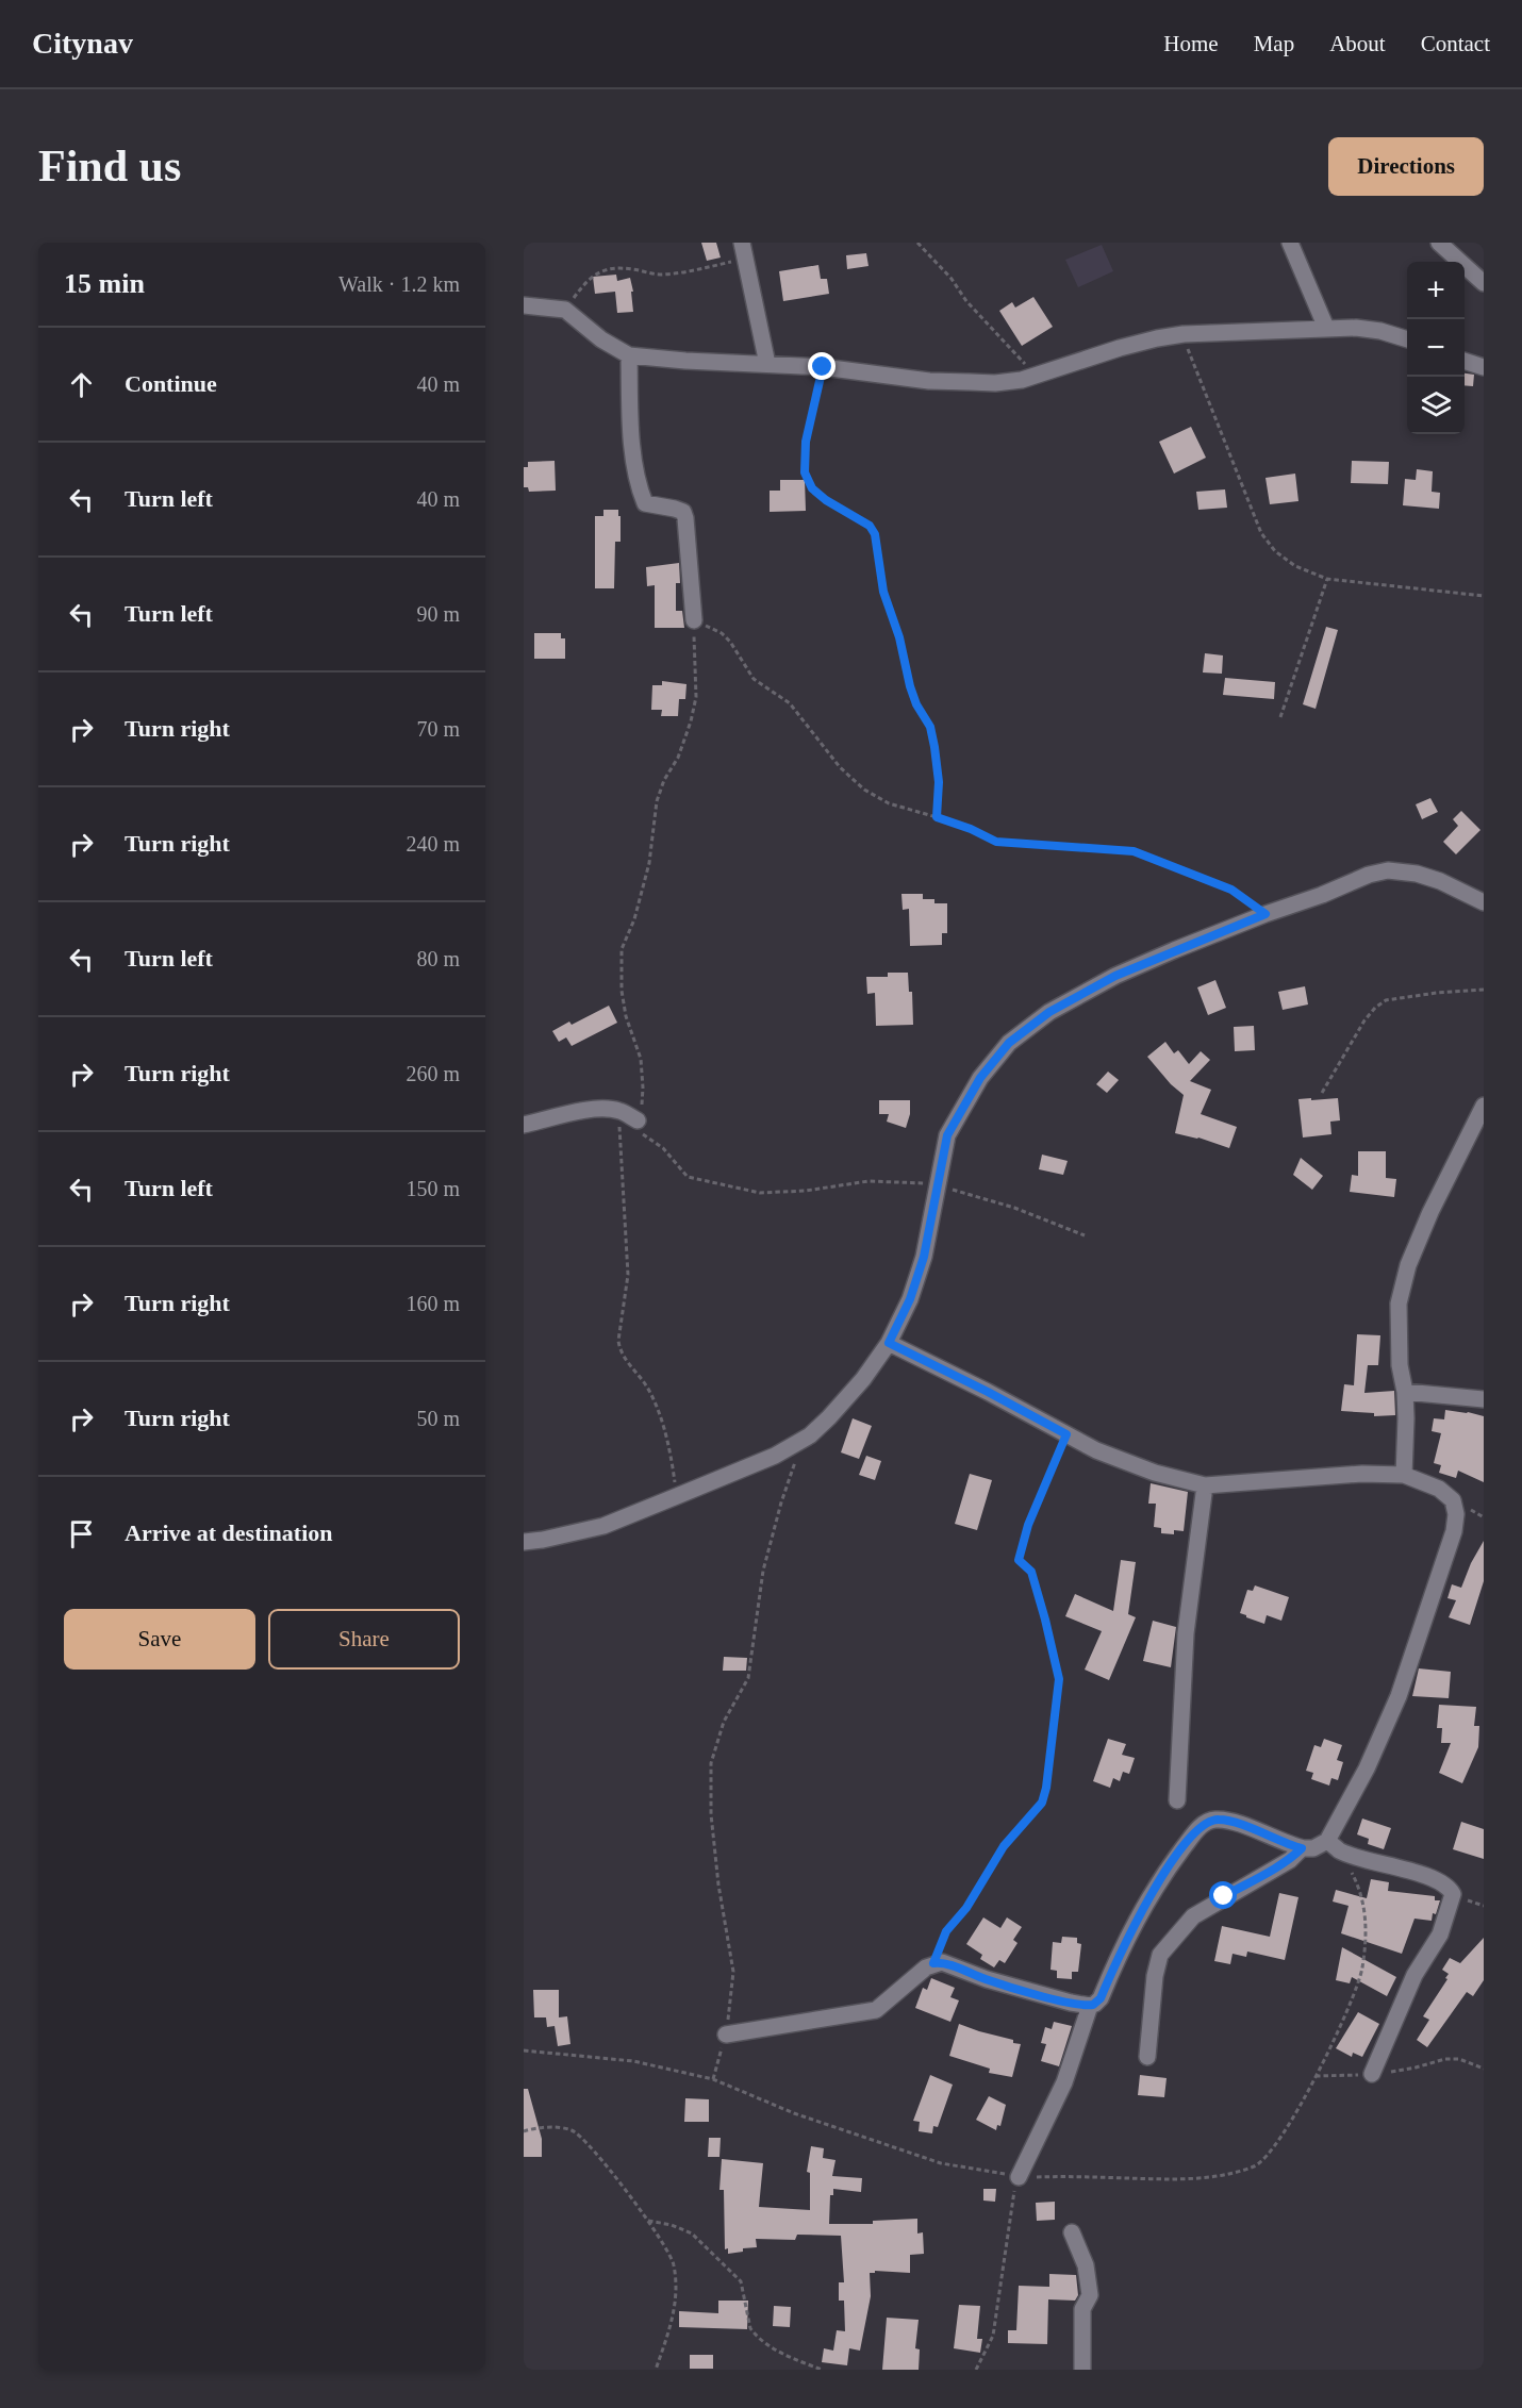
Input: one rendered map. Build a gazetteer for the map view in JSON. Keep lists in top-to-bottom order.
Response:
{
  "page": {
    "header": "Citynav",
    "nav": [
      "Home",
      "Map",
      "About",
      "Contact"
    ],
    "buttons": [
      "Directions",
      ["Save", "Share"]
    ],
    "title": "Find us",
    "heading": ["15 min", "Walk · 1.2 km"],
    "map_buttons": ["+", "−"],
    "list": [
      ["Continue", "40 m"],
      ["Turn left", "40 m"],
      ["Turn left", "90 m"],
      ["Turn right", "70 m"],
      ["Turn right", "240 m"],
      ["Turn left", "80 m"],
      ["Turn right", "260 m"],
      ["Turn left", "150 m"],
      ["Turn right", "160 m"],
      ["Turn right", "50 m"],
      "Arrive at destination"
    ]
  }
}
